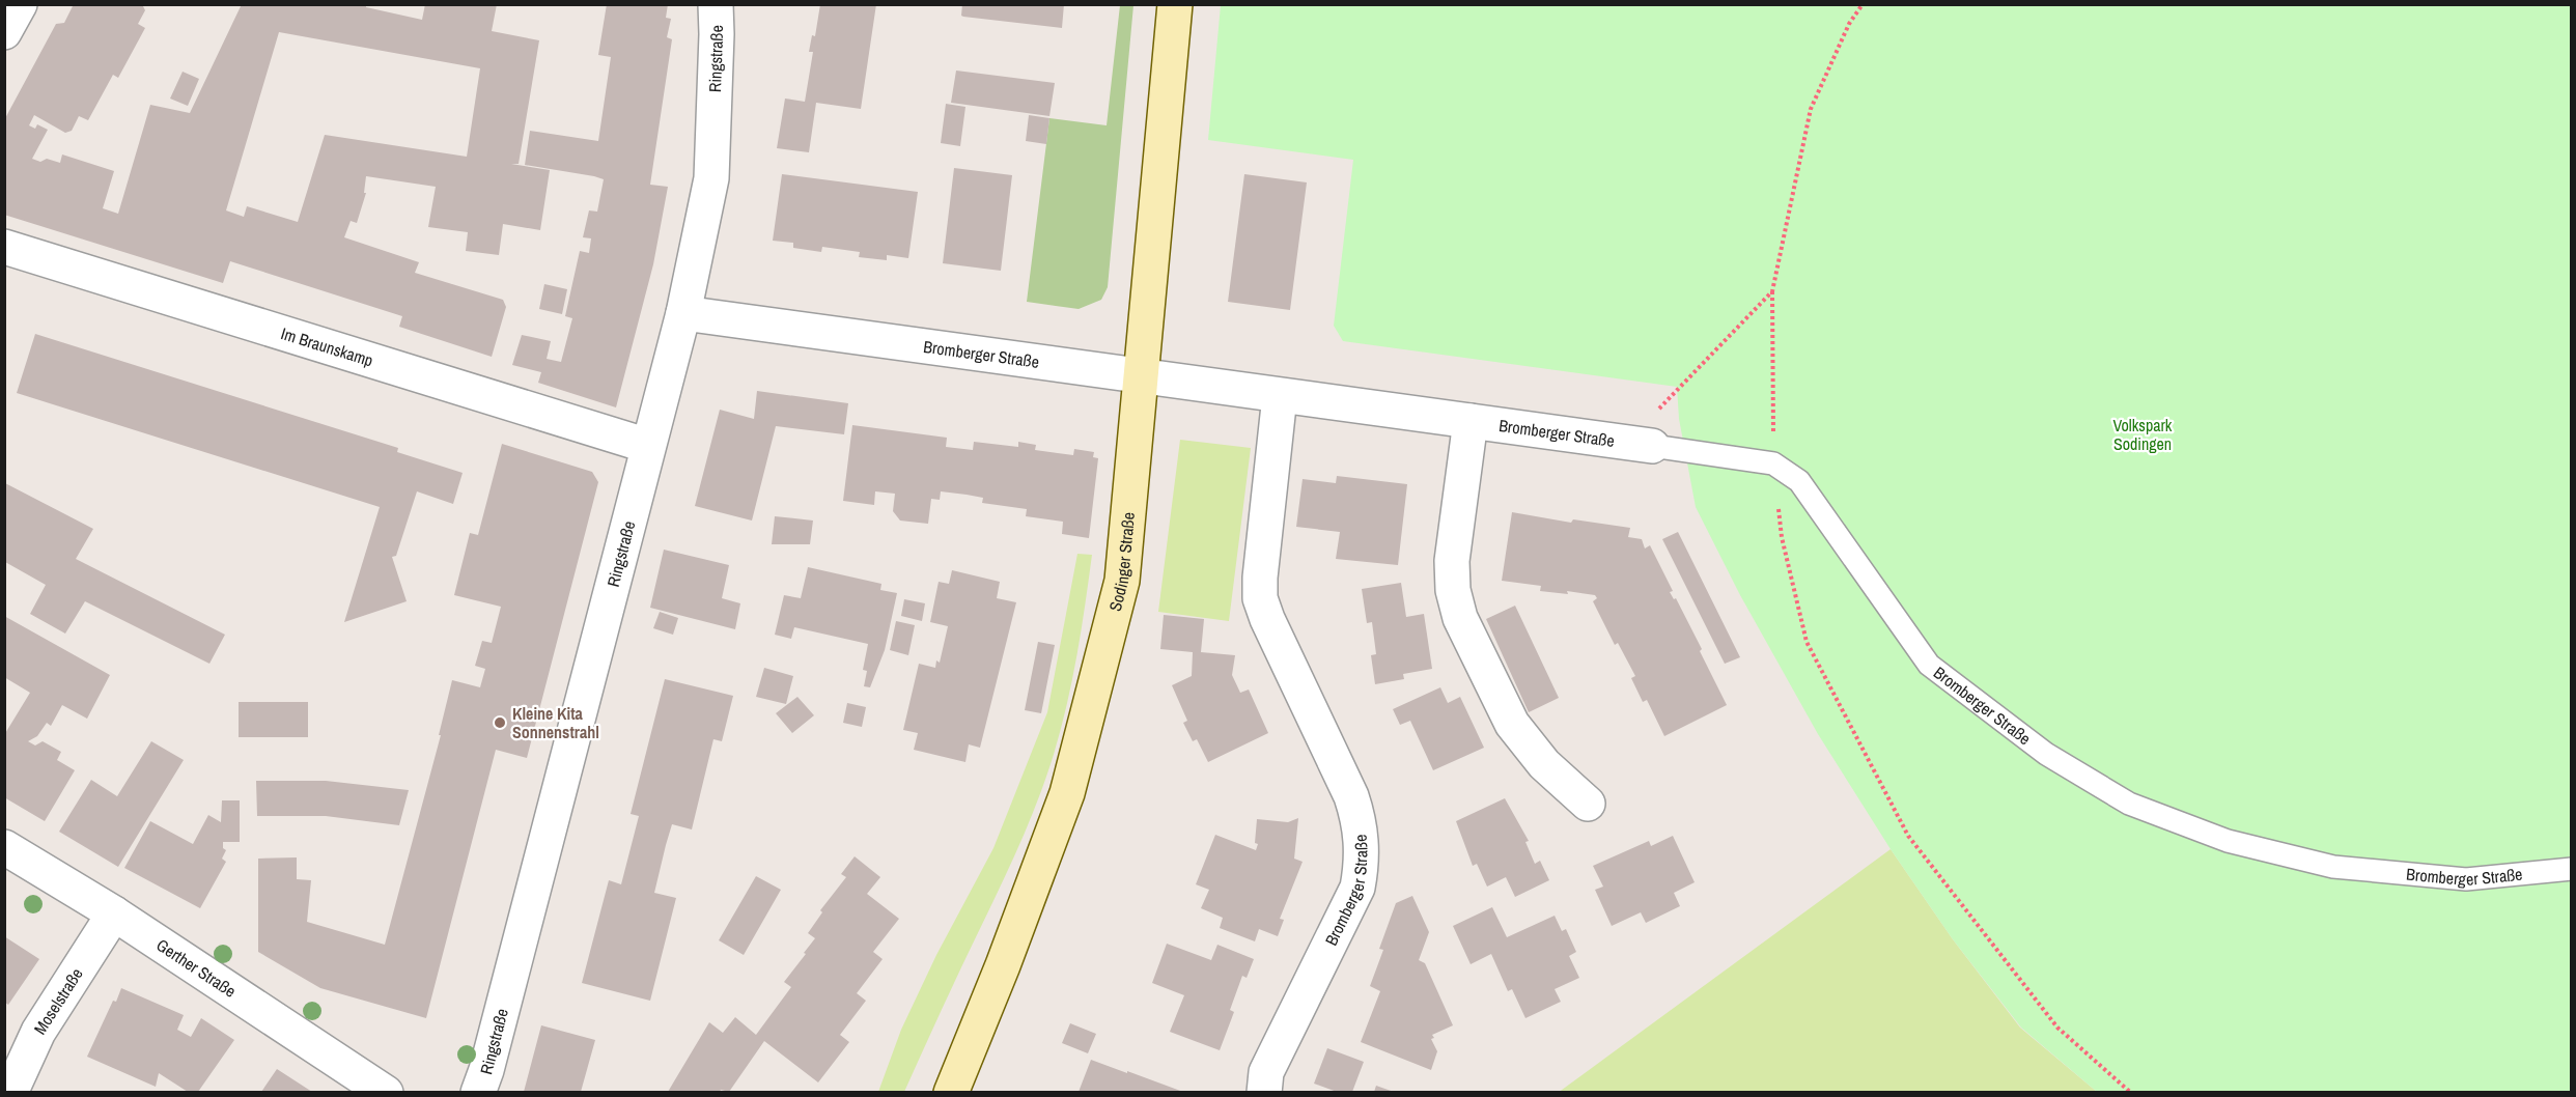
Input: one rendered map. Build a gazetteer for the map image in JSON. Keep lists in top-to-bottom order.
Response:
{
  "streets": {
    "main road": ["Sodinger Straße"],
    "street": [
      "Ringstraße",
      "Im Braunskamp",
      "Bromberger Straße",
      "Gerther Straße",
      "Moselstraße"
    ]
  },
  "crossings": [
    ["Ringstraße", "Im Braunskamp"],
    ["Ringstraße", "Bromberger Straße"],
    ["Bromberger Straße", "Sodinger Straße"],
    ["Gerther Straße", "Moselstraße"]
  ],
  "parks": ["Volkspark Sodingen"],
  "places": ["Kleine Kita Sonnenstrahl"]
}
